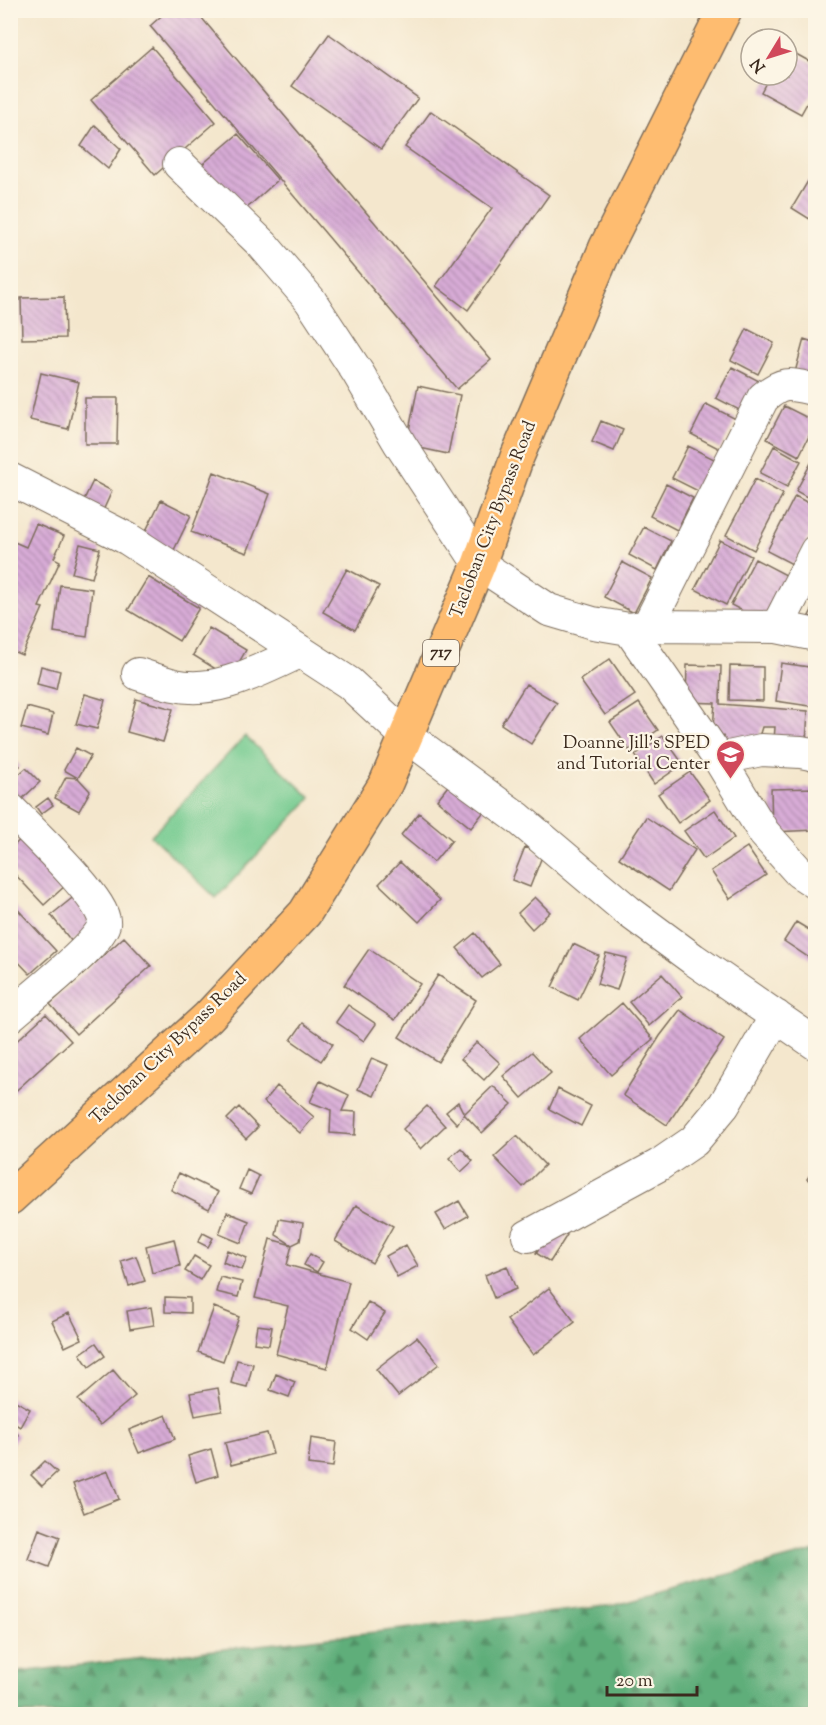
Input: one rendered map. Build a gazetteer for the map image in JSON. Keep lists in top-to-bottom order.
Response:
{
  "streets": {
    "highway": ["Tacloban City Bypass Road", "717"]
  },
  "places": {
    "school or university": ["Doanne Jill's SPED and Tutorial Center"]
  },
  "scale_bar": "20 m",
  "north": "bottom left"
}
